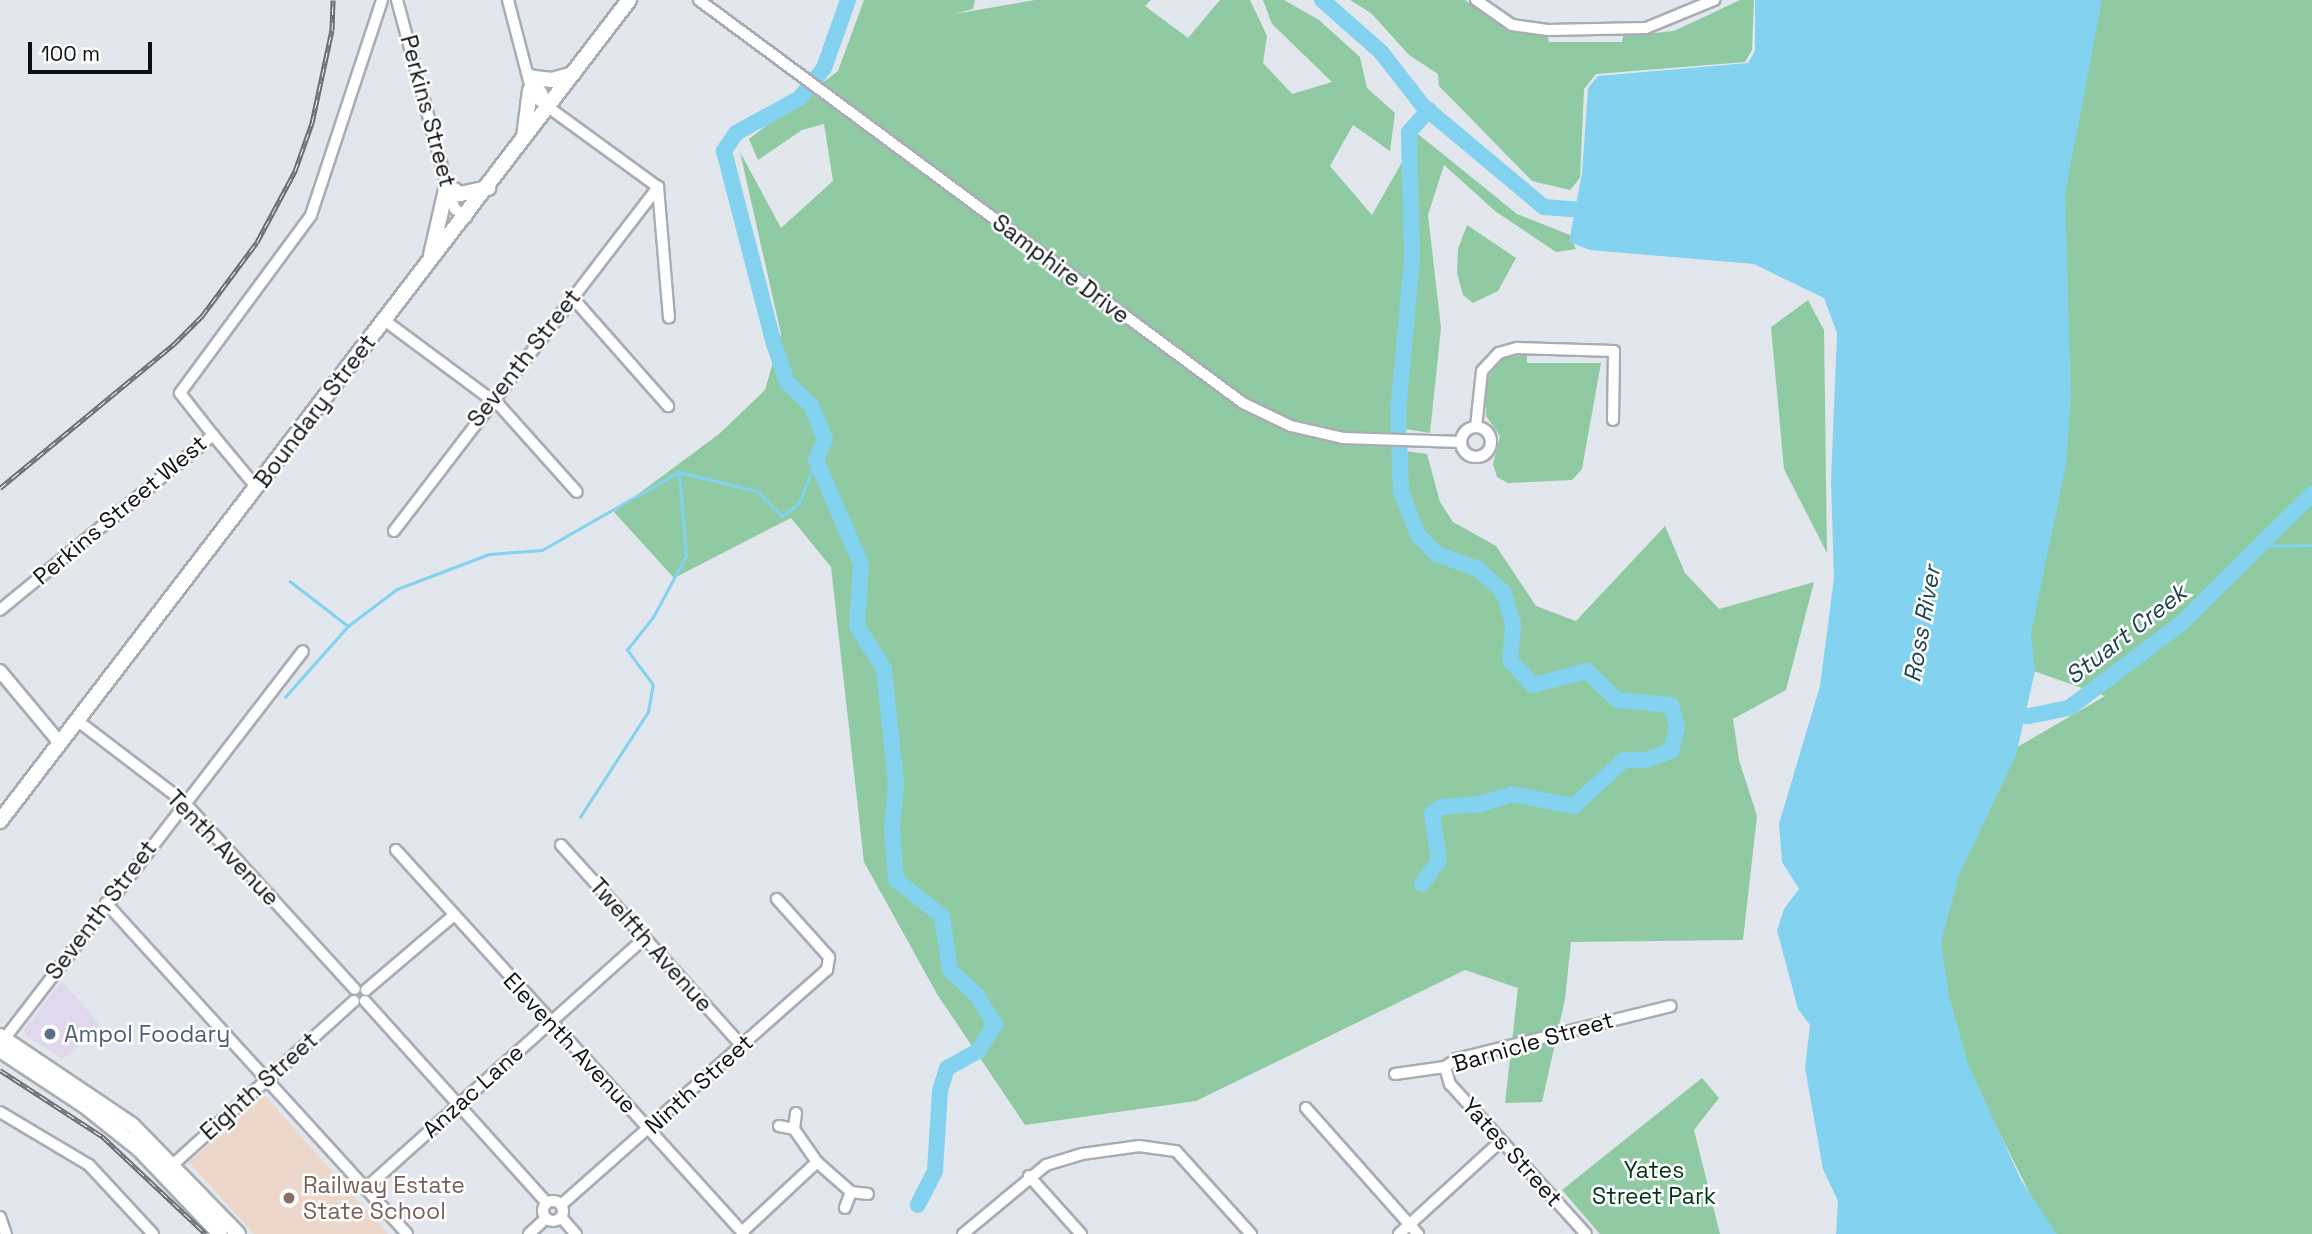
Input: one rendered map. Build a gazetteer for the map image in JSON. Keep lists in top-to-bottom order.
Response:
{
  "streets": {
    "main road": ["Boundary Street"],
    "street": [
      "Perkins Street",
      "Samphire Drive",
      "Seventh Street",
      "Perkins Street West",
      "Tenth Avenue",
      "Twelfth Avenue",
      "Barnicle Street",
      "Eleventh Avenue",
      "Ninth Street",
      "Eighth Street",
      "Anzac Lane",
      "Yates Street"
    ]
  },
  "crossings": [
    ["Perkins Street", "Boundary Street"],
    ["Seventh Street", "Tenth Avenue"],
    ["Boundary Street", "Tenth Avenue"],
    ["Twelfth Avenue", "Ninth Street"],
    ["Twelfth Avenue", "Anzac Lane"],
    ["Barnicle Street", "Yates Street"],
    ["Eleventh Avenue", "Ninth Street"],
    ["Eleventh Avenue", "Anzac Lane"]
  ],
  "water": ["Ross River", "Stuart Creek"],
  "parks": ["Yates Street Park"],
  "places": ["Ampol Foodary", "Railway Estate State School"],
  "scale_bar": "100 m"
}
